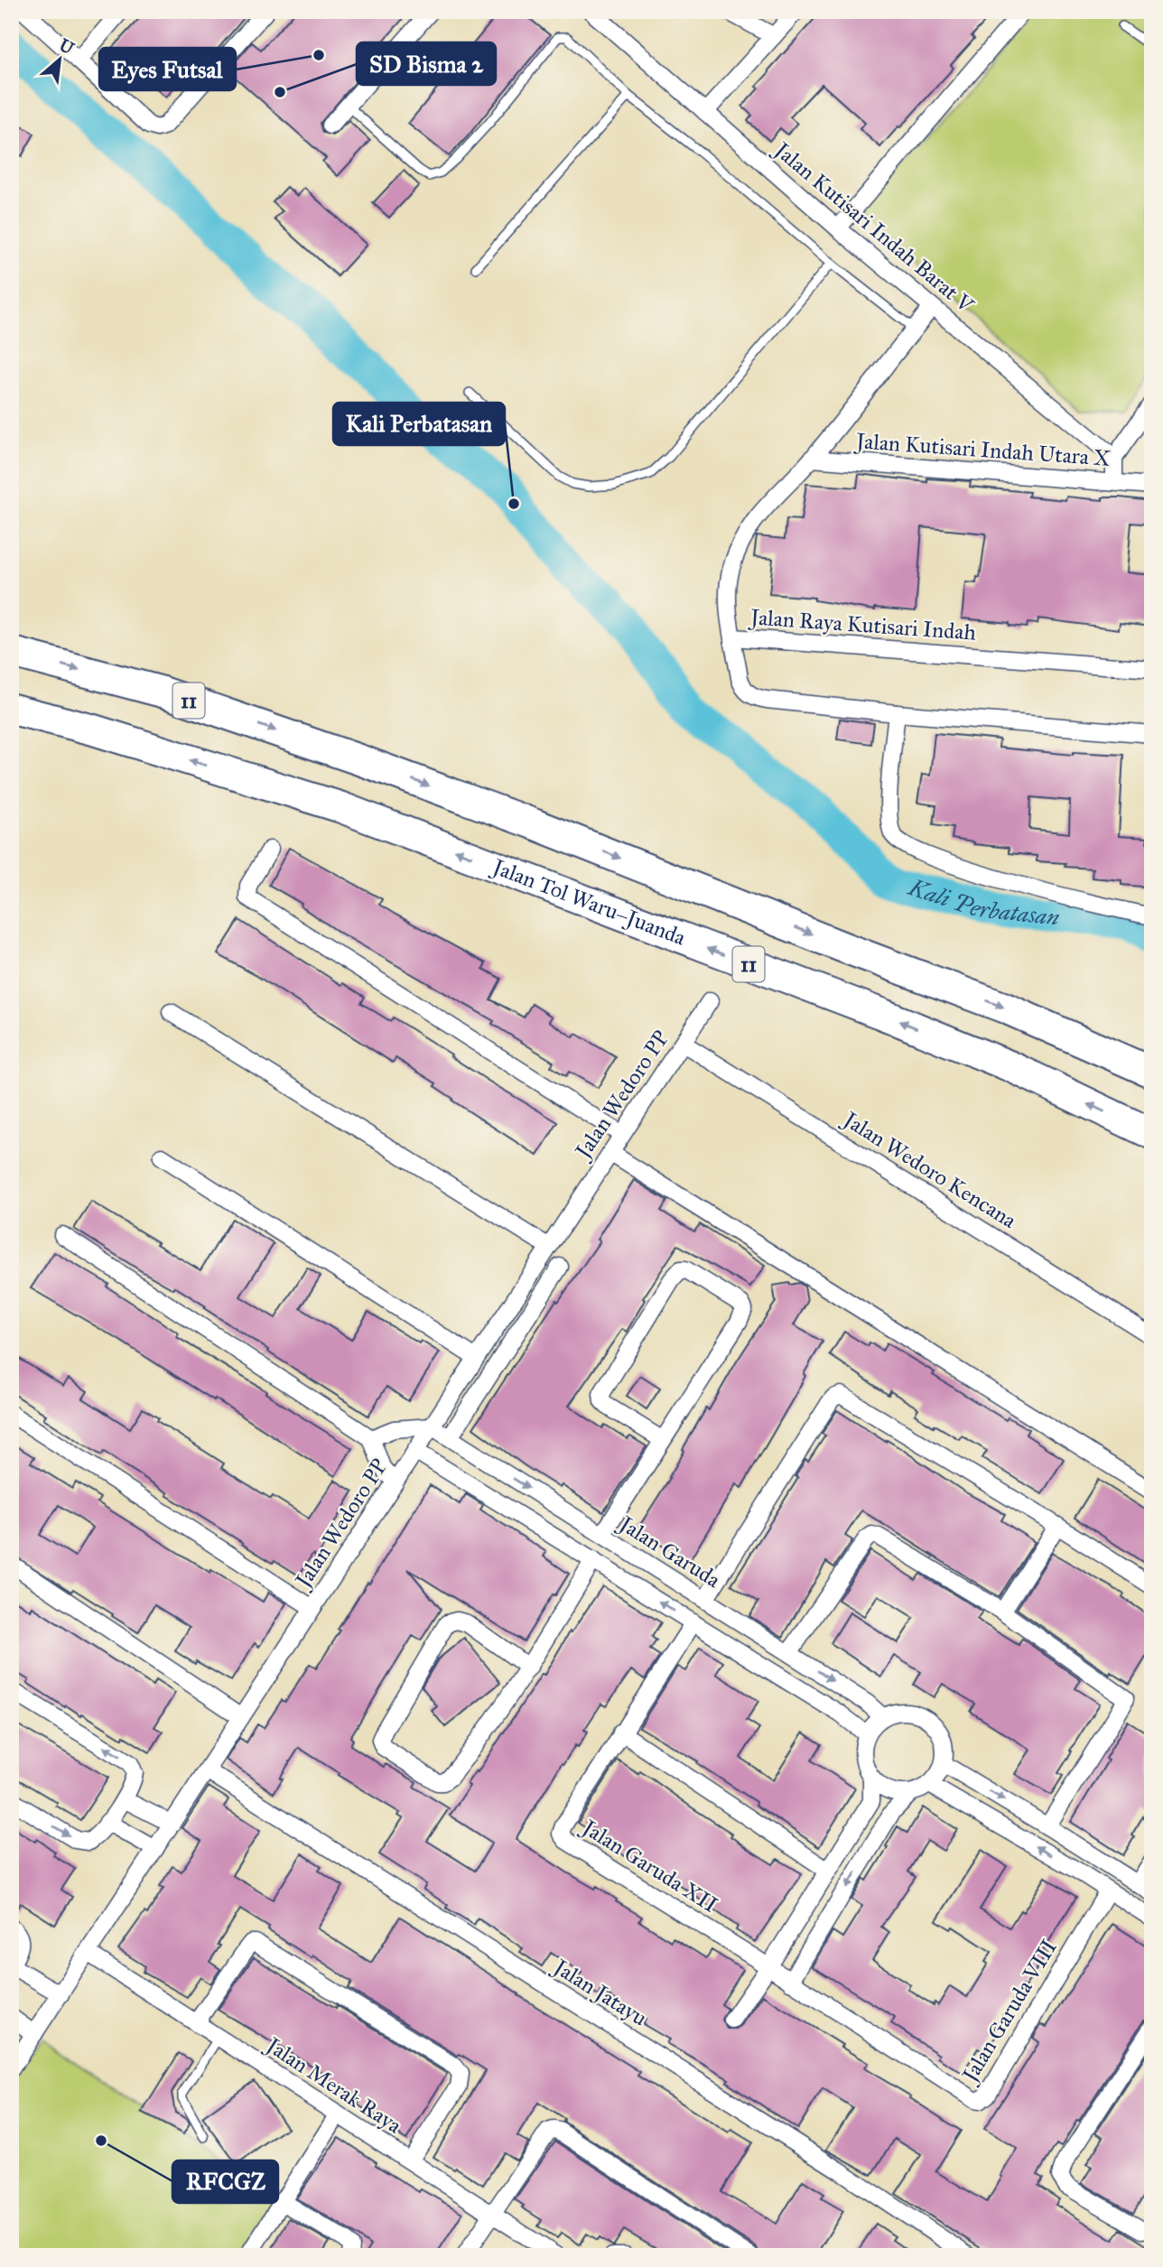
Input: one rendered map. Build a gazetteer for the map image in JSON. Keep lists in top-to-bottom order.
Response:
{
  "streets": {
    "highway": ["11", "Jalan Tol Waru–Juanda"],
    "street": [
      "Jalan Kutisari Indah Barat V",
      "Jalan Kutisari Indah Utara X",
      "Jalan Raya Kutisari Indah",
      "Jalan Wedoro PP",
      "Jalan Wedoro Kencana",
      "Jalan Garuda",
      "Jalan Garuda XII",
      "Jalan Jatayu",
      "Jalan Garuda VIII",
      "Jalan Merak Raya"
    ]
  },
  "crossings": [
    ["Jalan Wedoro PP", "Jalan Wedoro Kencana"],
    ["Jalan Wedoro PP", "Jalan Garuda"],
    ["Jalan Wedoro PP", "Jalan Jatayu"],
    ["Jalan Wedoro PP", "Jalan Merak Raya"],
    ["Jalan Garuda XII", "Jalan Garuda VIII"]
  ],
  "water": ["Kali Perbatasan"],
  "places": [
    "Eyes Futsal",
    "SD Bisma 2",
    "Kali Perbatasan",
    "RFCGZ"
  ],
  "north": "top right"
}
